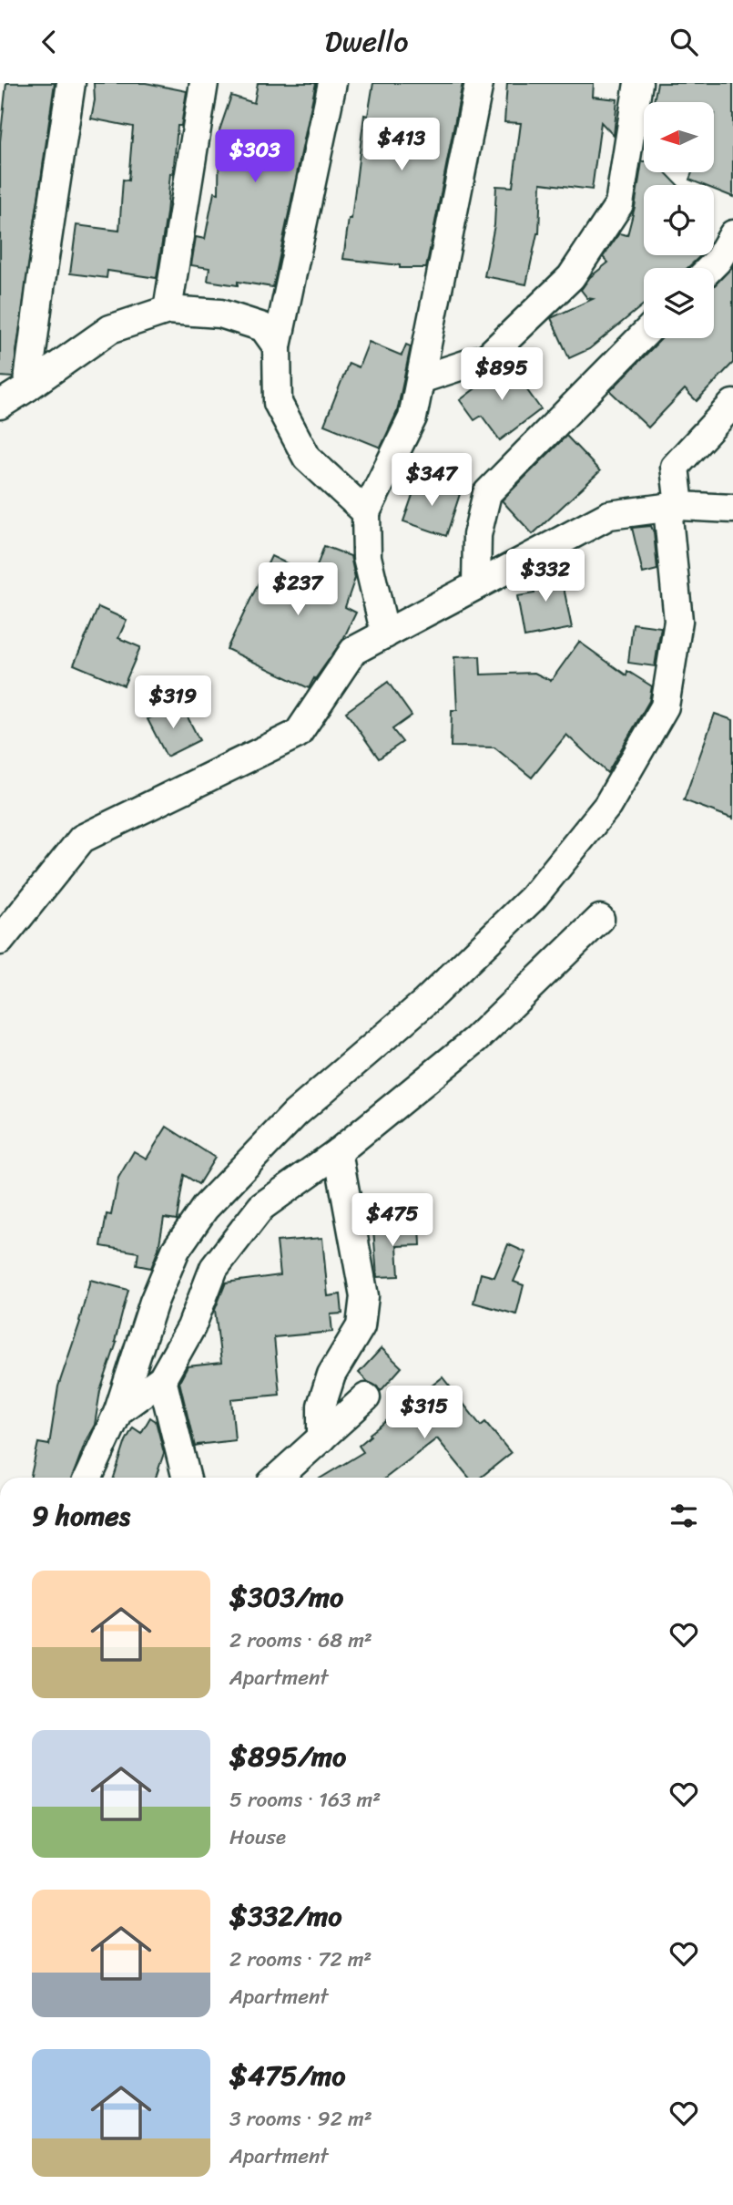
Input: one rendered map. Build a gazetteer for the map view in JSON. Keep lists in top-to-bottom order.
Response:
{
  "north": "left",
  "page": {
    "header": "Dwello",
    "price": [
      "$413",
      "$303",
      "$895",
      "$347",
      "$332",
      "$237",
      "$319",
      "$475",
      "$315"
    ],
    "heading": "9 homes",
    "list": [
      {
        "name": "$303/mo",
        "note": "2 rooms · 68 m² · Apartment"
      },
      {
        "name": "$895/mo",
        "note": "5 rooms · 163 m² · House"
      },
      {
        "name": "$332/mo",
        "note": "2 rooms · 72 m² · Apartment"
      },
      {
        "name": "$475/mo",
        "note": "3 rooms · 92 m² · Apartment"
      }
    ]
  }
}
